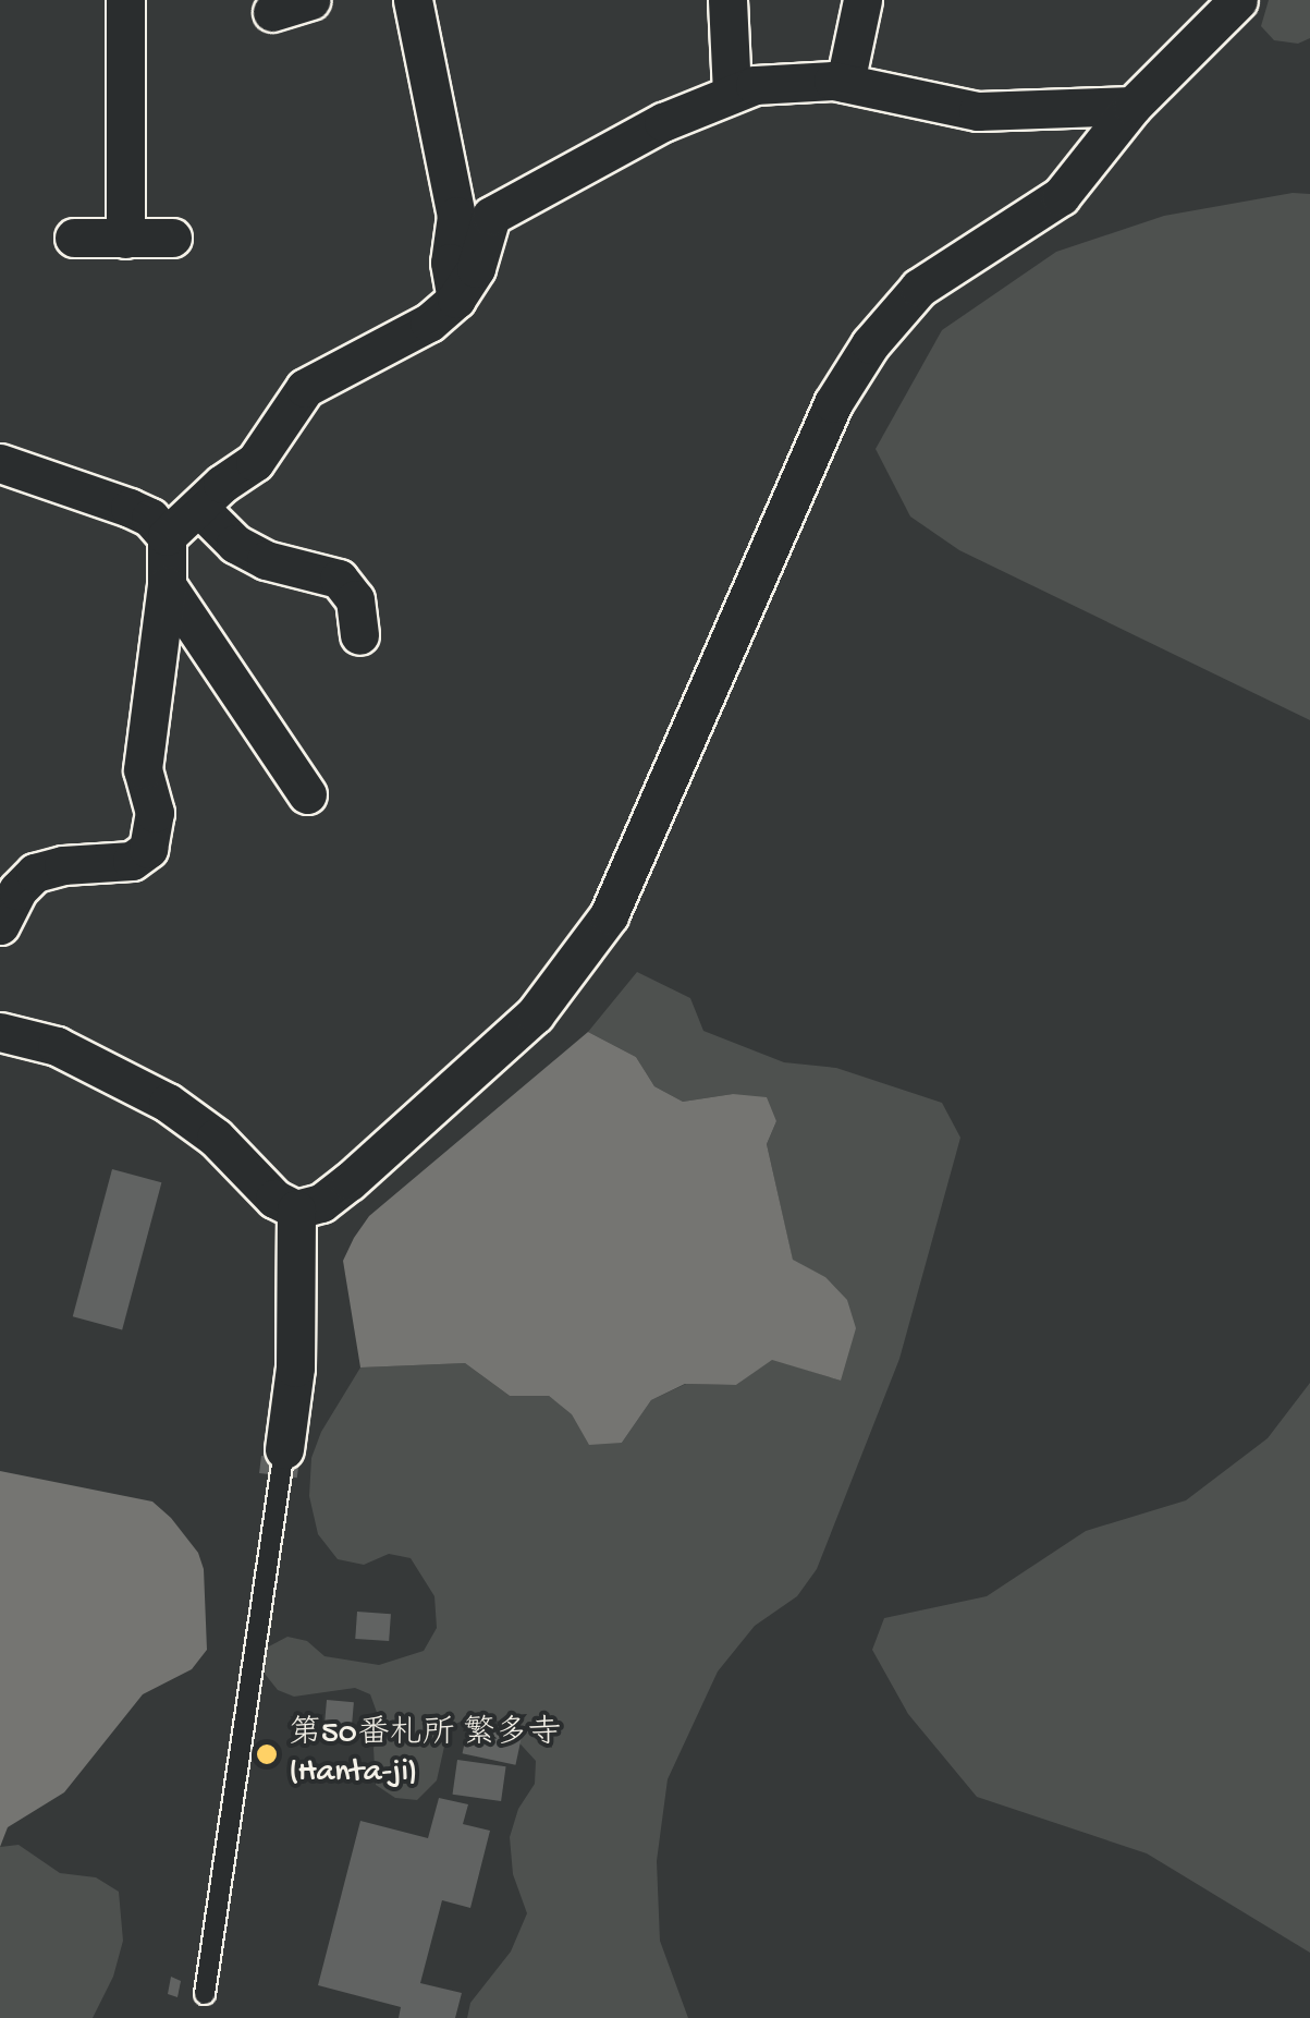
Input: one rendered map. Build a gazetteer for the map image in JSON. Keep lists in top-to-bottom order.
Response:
{
  "places": ["第50番札所 繁多寺 (Hanta-ji)"]
}
